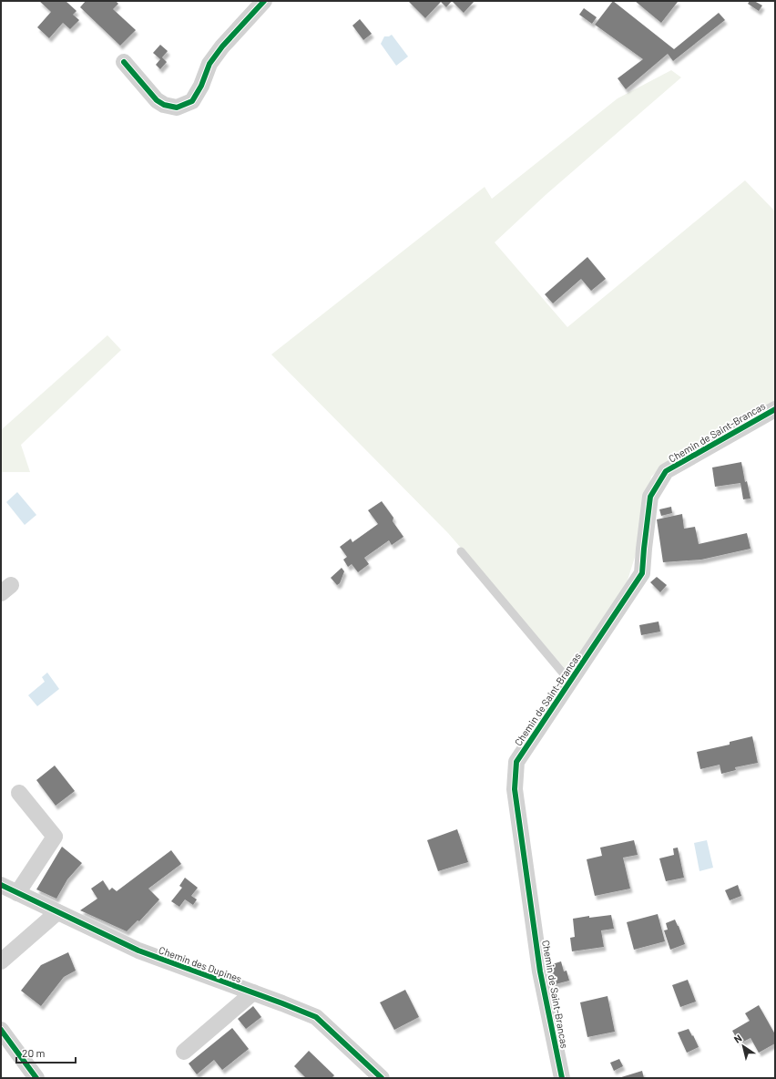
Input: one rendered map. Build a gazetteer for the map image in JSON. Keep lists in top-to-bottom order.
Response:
{
  "streets": {
    "street": ["Chemin de Saint-Brancas", "Chemin des Dupines"]
  },
  "scale_bar": "20 m",
  "north": "top left"
}
